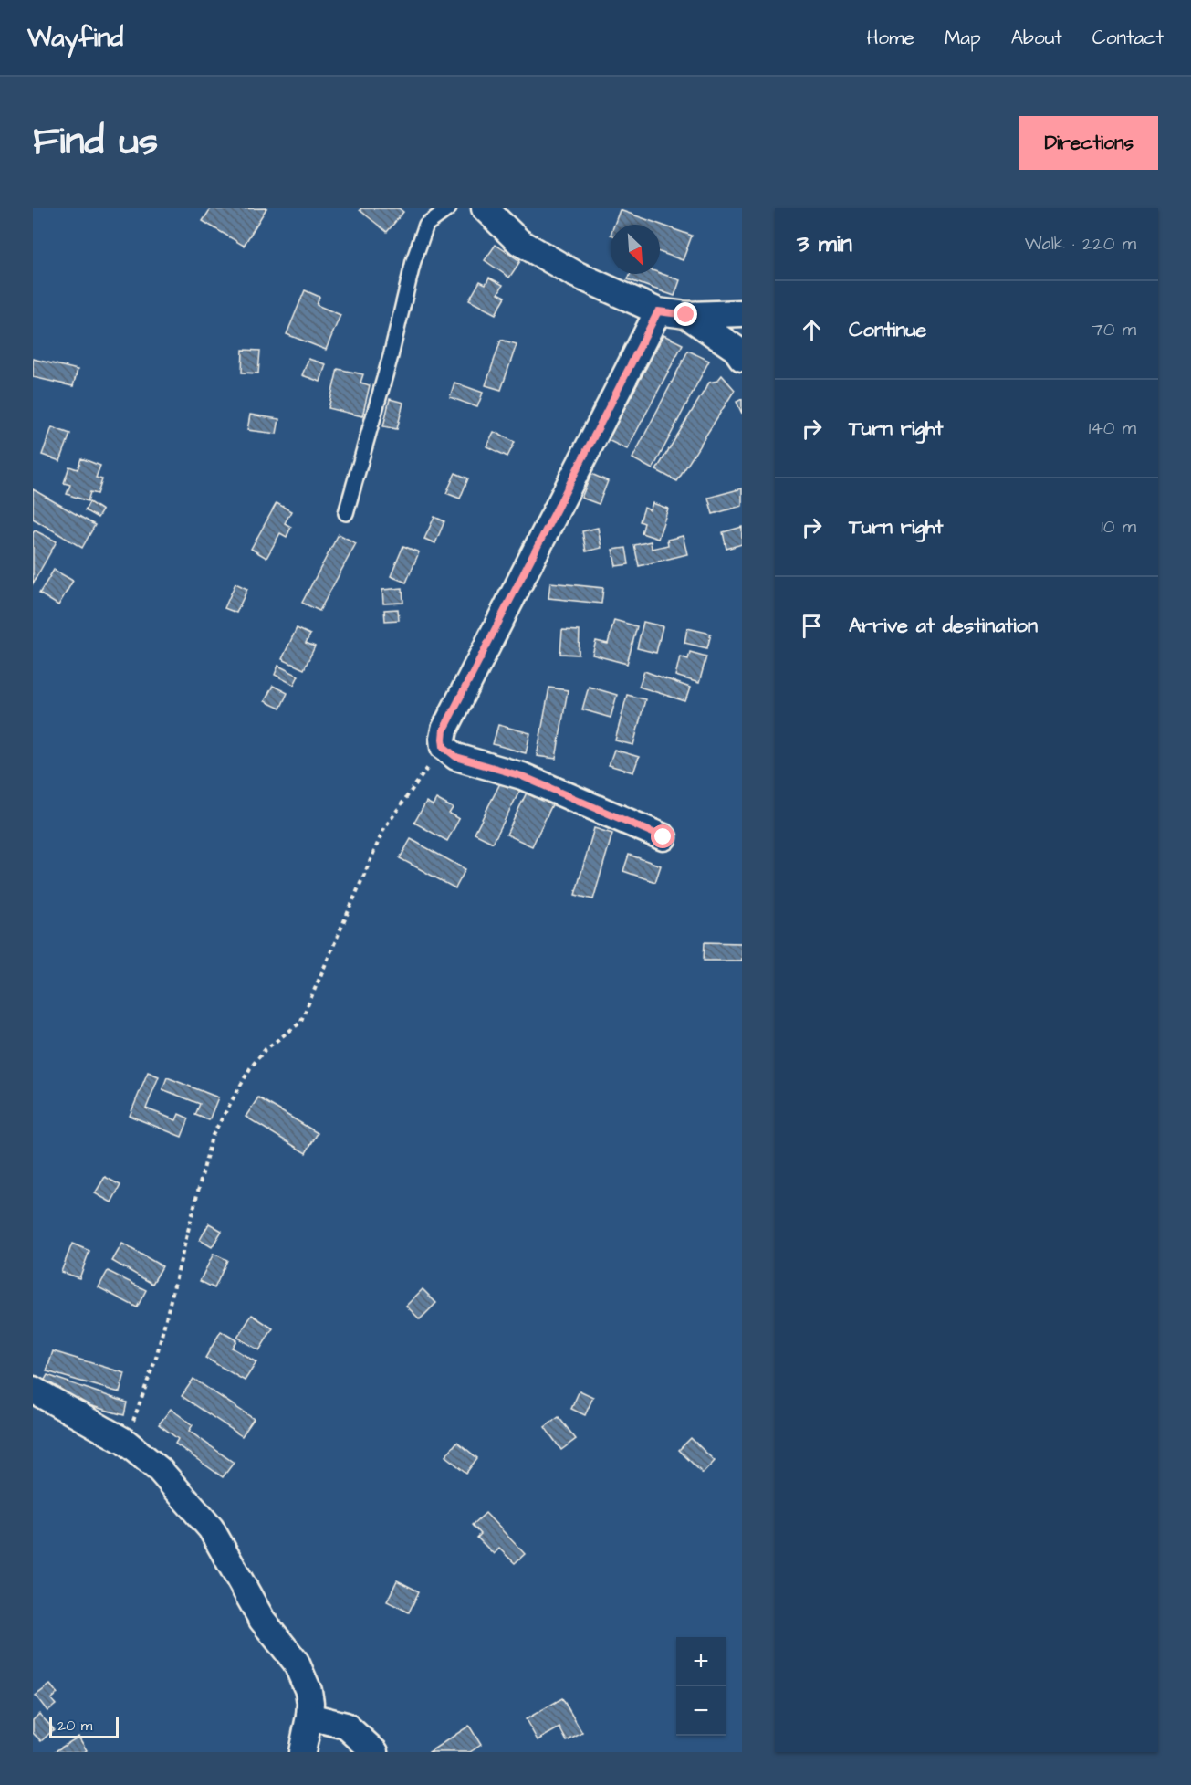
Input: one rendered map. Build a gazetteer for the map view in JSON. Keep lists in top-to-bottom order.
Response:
{
  "scale_bar": "20 m",
  "north": "bottom right",
  "page": {
    "header": "Wayfind",
    "nav": [
      "Home",
      "Map",
      "About",
      "Contact"
    ],
    "title": "Find us",
    "buttons": "Directions",
    "heading": ["3 min", "Walk · 220 m"],
    "list": [
      ["Continue", "70 m"],
      ["Turn right", "140 m"],
      ["Turn right", "10 m"],
      "Arrive at destination"
    ],
    "map_buttons": ["+", "−"],
    "scale": "20 m"
  }
}
